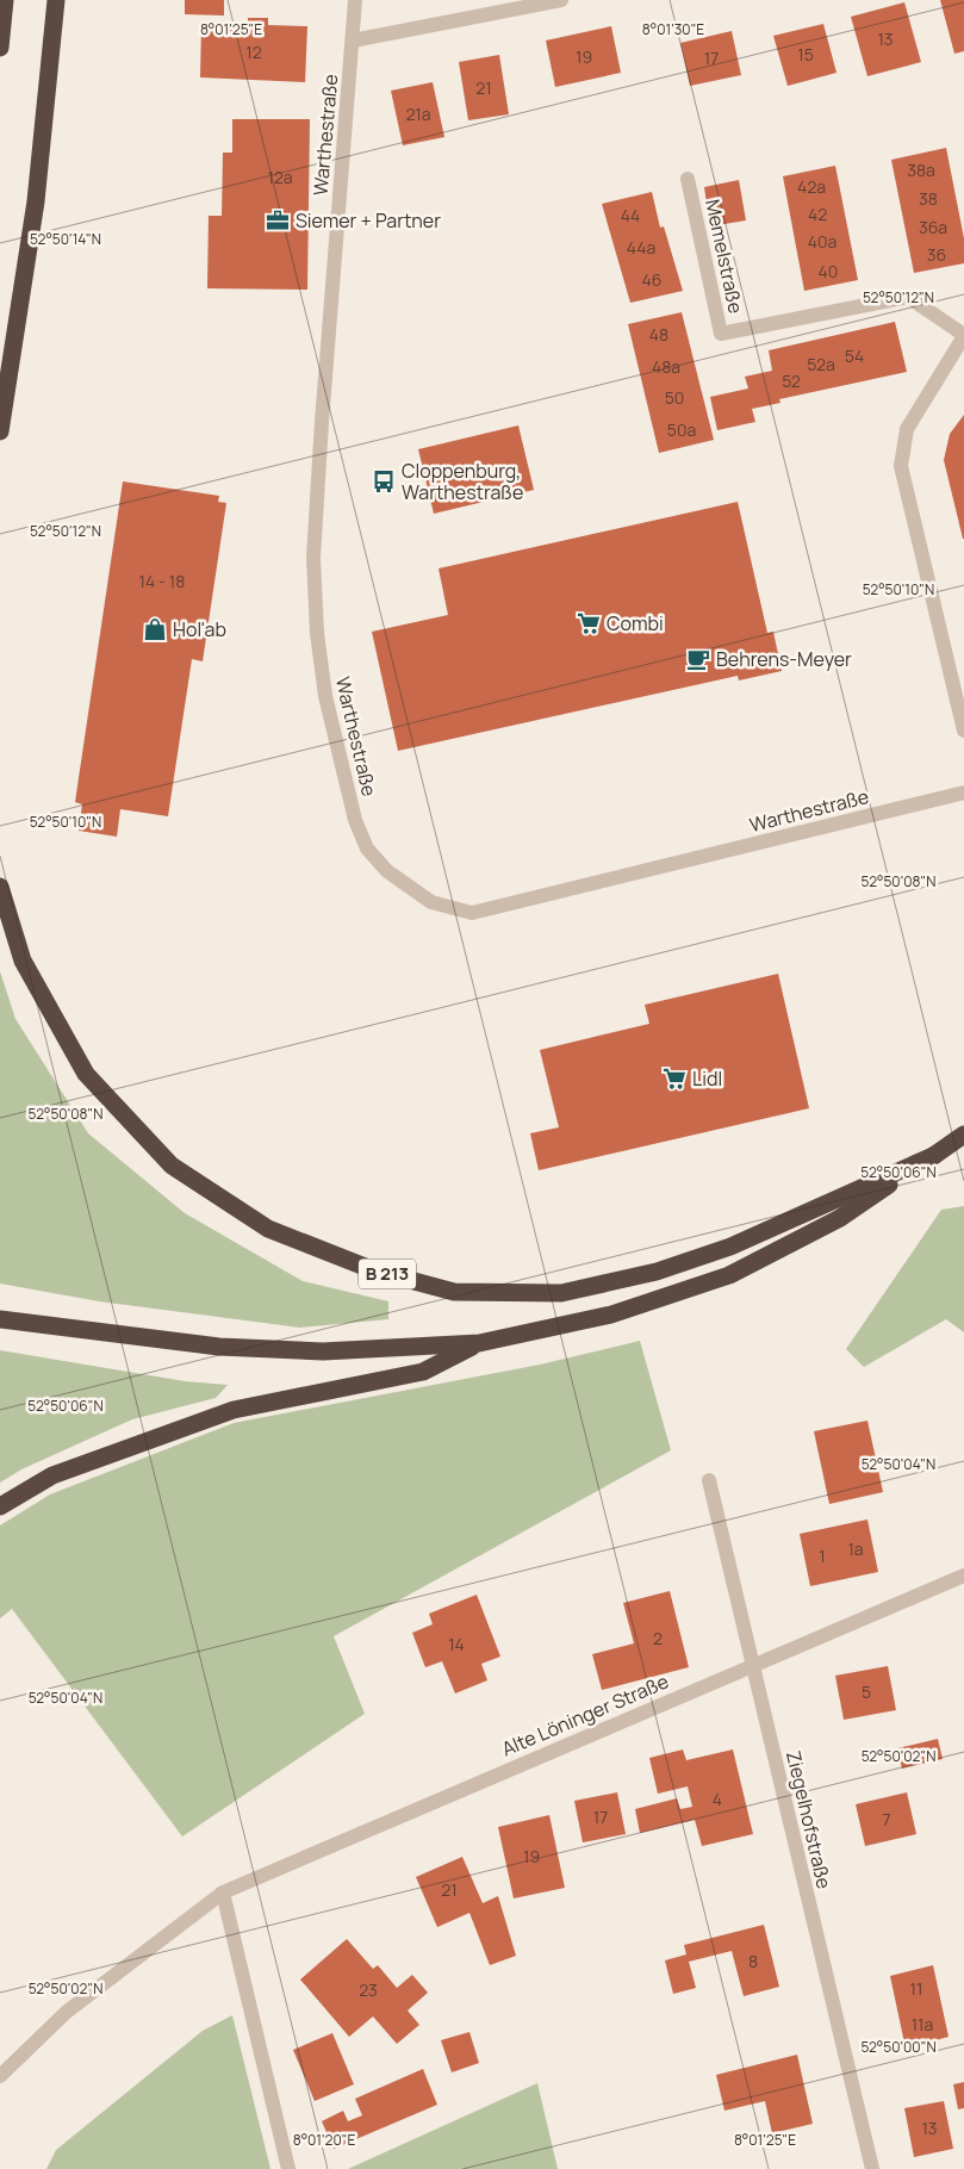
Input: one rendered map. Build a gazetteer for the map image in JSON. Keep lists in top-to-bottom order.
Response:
{
  "streets": {
    "highway": ["B 213"],
    "street": [
      "Warthestraße",
      "Memelstraße",
      "Alte Löninger Straße",
      "Ziegelhofstraße"
    ]
  },
  "crossings": [
    ["Alte Löninger Straße", "Ziegelhofstraße"]
  ],
  "places": {
    "office": ["Siemer + Partner"],
    "bus stop": ["Cloppenburg, Warthestraße"],
    "supermarket": ["Combi", "Lidl"],
    "shop": ["Hol'ab"],
    "cafe": ["Behrens-Meyer"]
  },
  "house_numbers": [
    "13",
    "12",
    "15",
    "19",
    "17",
    "21",
    "21a",
    "38a",
    "12a",
    "42a",
    "38",
    "42",
    "44",
    "36a",
    "40a",
    "44a",
    "36",
    "40",
    "46",
    "48",
    "54",
    "52a",
    "48a",
    "52",
    "50",
    "50a",
    "14 - 18",
    "1a",
    "1",
    "2",
    "14",
    "5",
    "4",
    "17",
    "7",
    "19",
    "21",
    "8",
    "11",
    "23",
    "11a",
    "13"
  ],
  "coordinates": [
    "8°01'25\"E",
    "8°01'30\"E",
    "52°50'14\"N",
    "52°50'12\"N",
    "52°50'10\"N",
    "52°50'08\"N",
    "52°50'06\"N",
    "52°50'04\"N",
    "52°50'02\"N",
    "52°50'00\"N",
    "8°01'20\"E"
  ]
}
